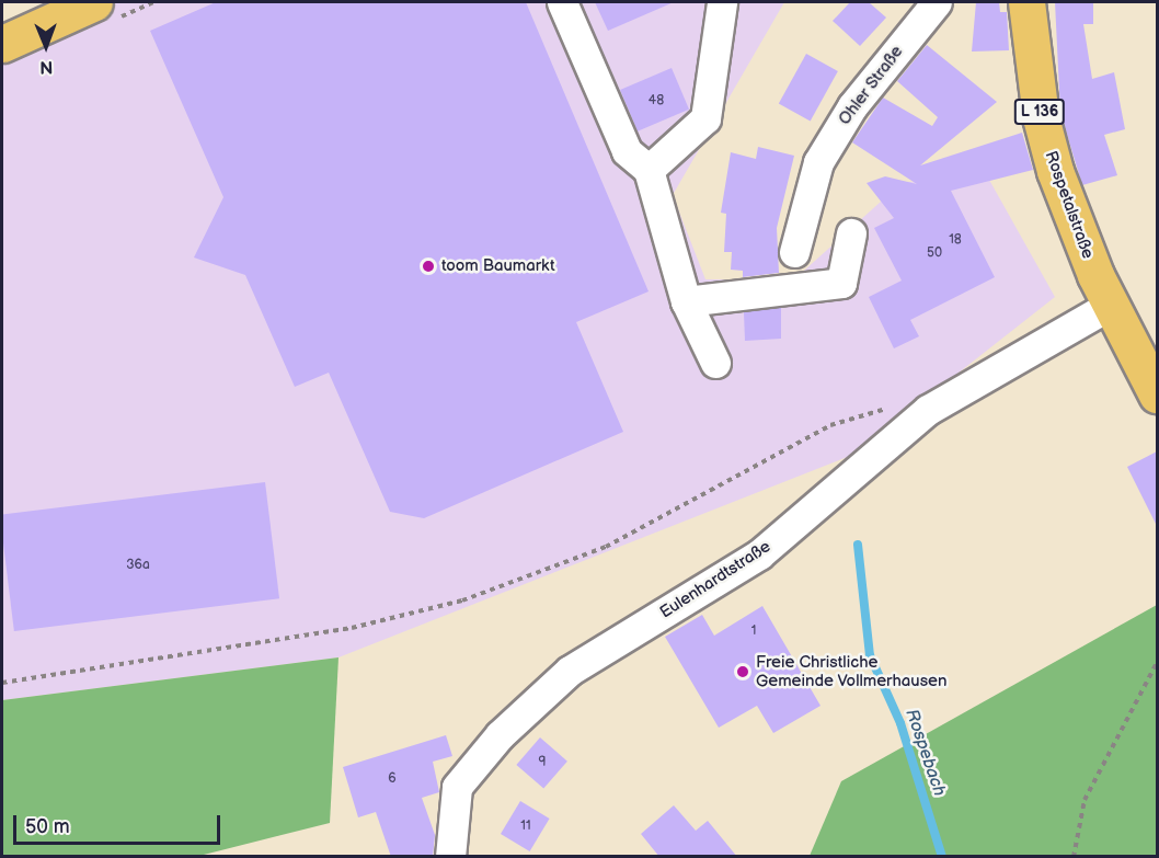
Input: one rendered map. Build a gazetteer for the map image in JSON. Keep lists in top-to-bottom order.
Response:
{
  "streets": {
    "main road": ["L 136", "Rospetalstraße"],
    "street": ["Ohler Straße", "Eulenhardtstraße"]
  },
  "crossings": [
    ["Rospetalstraße", "Eulenhardtstraße"]
  ],
  "water": ["Rospebach"],
  "places": ["toom Baumarkt", "Freie Christliche Gemeinde Vollmerhausen"],
  "house_numbers": [
    "48",
    "18",
    "50",
    "36a",
    "1",
    "9",
    "6",
    "11"
  ],
  "scale_bar": "50 m",
  "north": "bottom"
}
